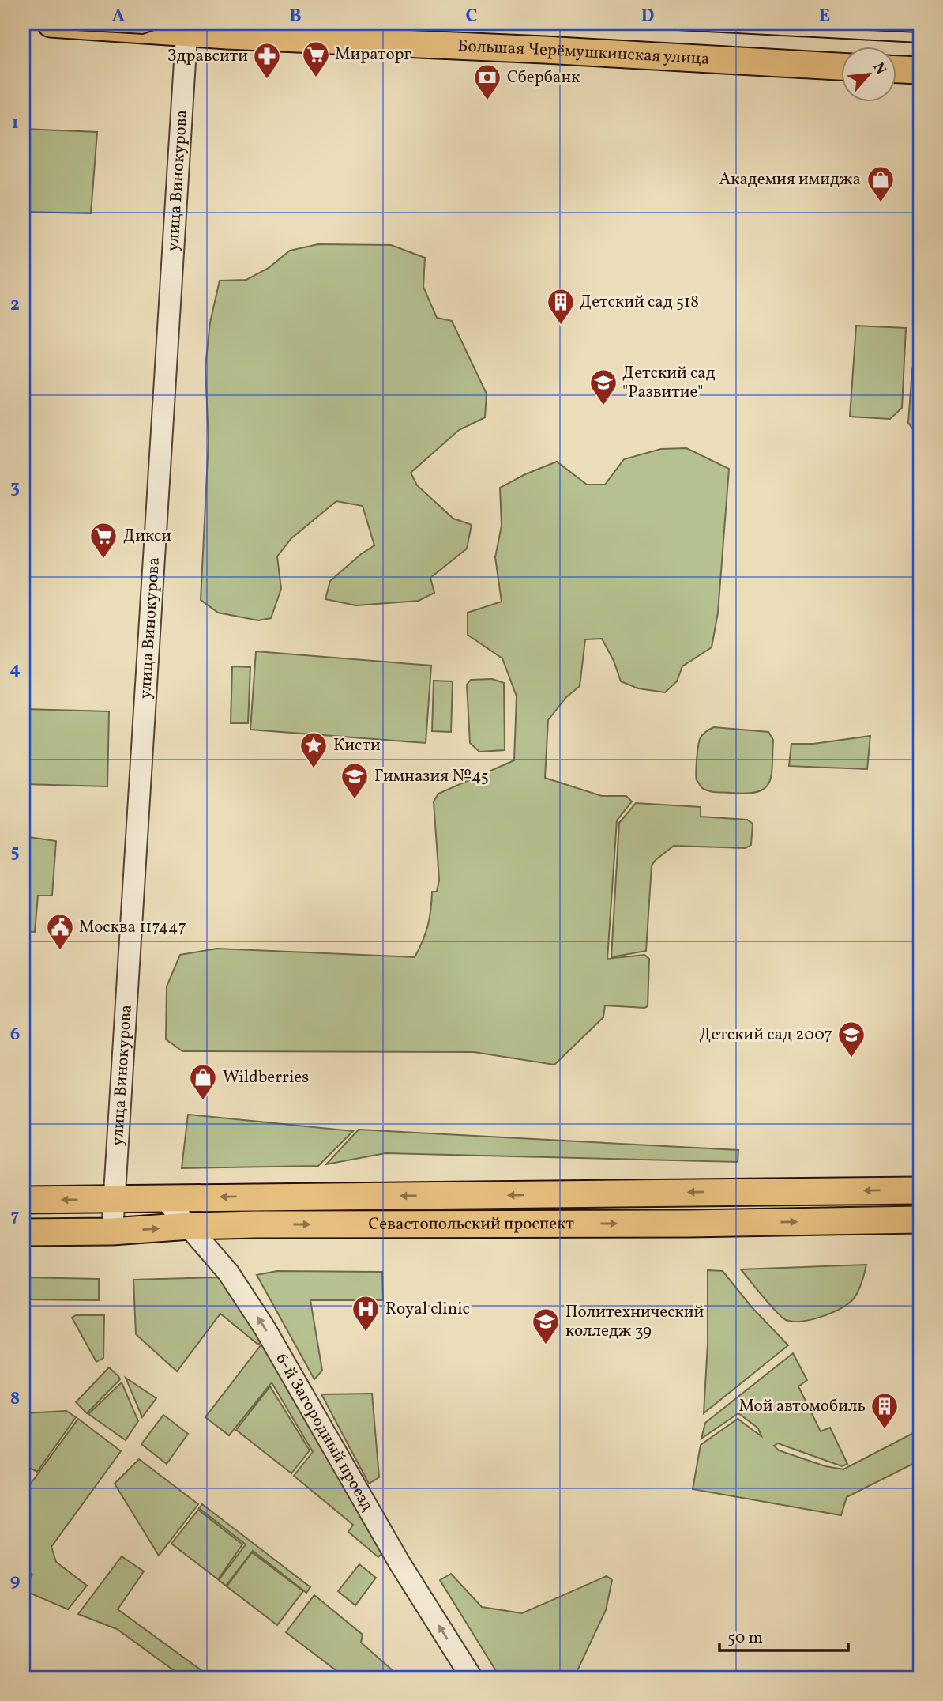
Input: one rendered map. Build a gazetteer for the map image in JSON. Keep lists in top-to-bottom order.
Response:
{
  "streets": {
    "main road": ["Большая Черёмушкинская улица", "Севастопольский проспект"],
    "street": ["улица Винокурова", "6-й Загородный проезд"]
  },
  "crossings": [
    ["Большая Черёмушкинская улица", "улица Винокурова"],
    ["улица Винокурова", "Севастопольский проспект"],
    ["Севастопольский проспект", "6-й Загородный проезд"]
  ],
  "one_way": ["6-й Загородный проезд"],
  "places": {
    "supermarket": ["Мираторг", "Дикси"],
    "pharmacy": ["Здравсити"],
    "bank": ["Сбербанк"],
    "shop": ["Академия имиджа", "Wildberries"],
    "building": ["Детский сад 518", "Мой автомобиль"],
    "school or university": [
      "Детский сад \"Развитие\"",
      "Гимназия №45",
      "Детский сад 2007",
      "Политехнический колледж 39"
    ],
    "place": ["Кисти"],
    "public building": ["Москва 117447"],
    "hospital": ["Royal clinic"]
  },
  "scale_bar": "50 m",
  "north": "top right",
  "grid": {
    "columns": [
      "A",
      "B",
      "C",
      "D",
      "E"
    ],
    "rows": [
      "1",
      "2",
      "3",
      "4",
      "5",
      "6",
      "7",
      "8",
      "9"
    ]
  }
}
